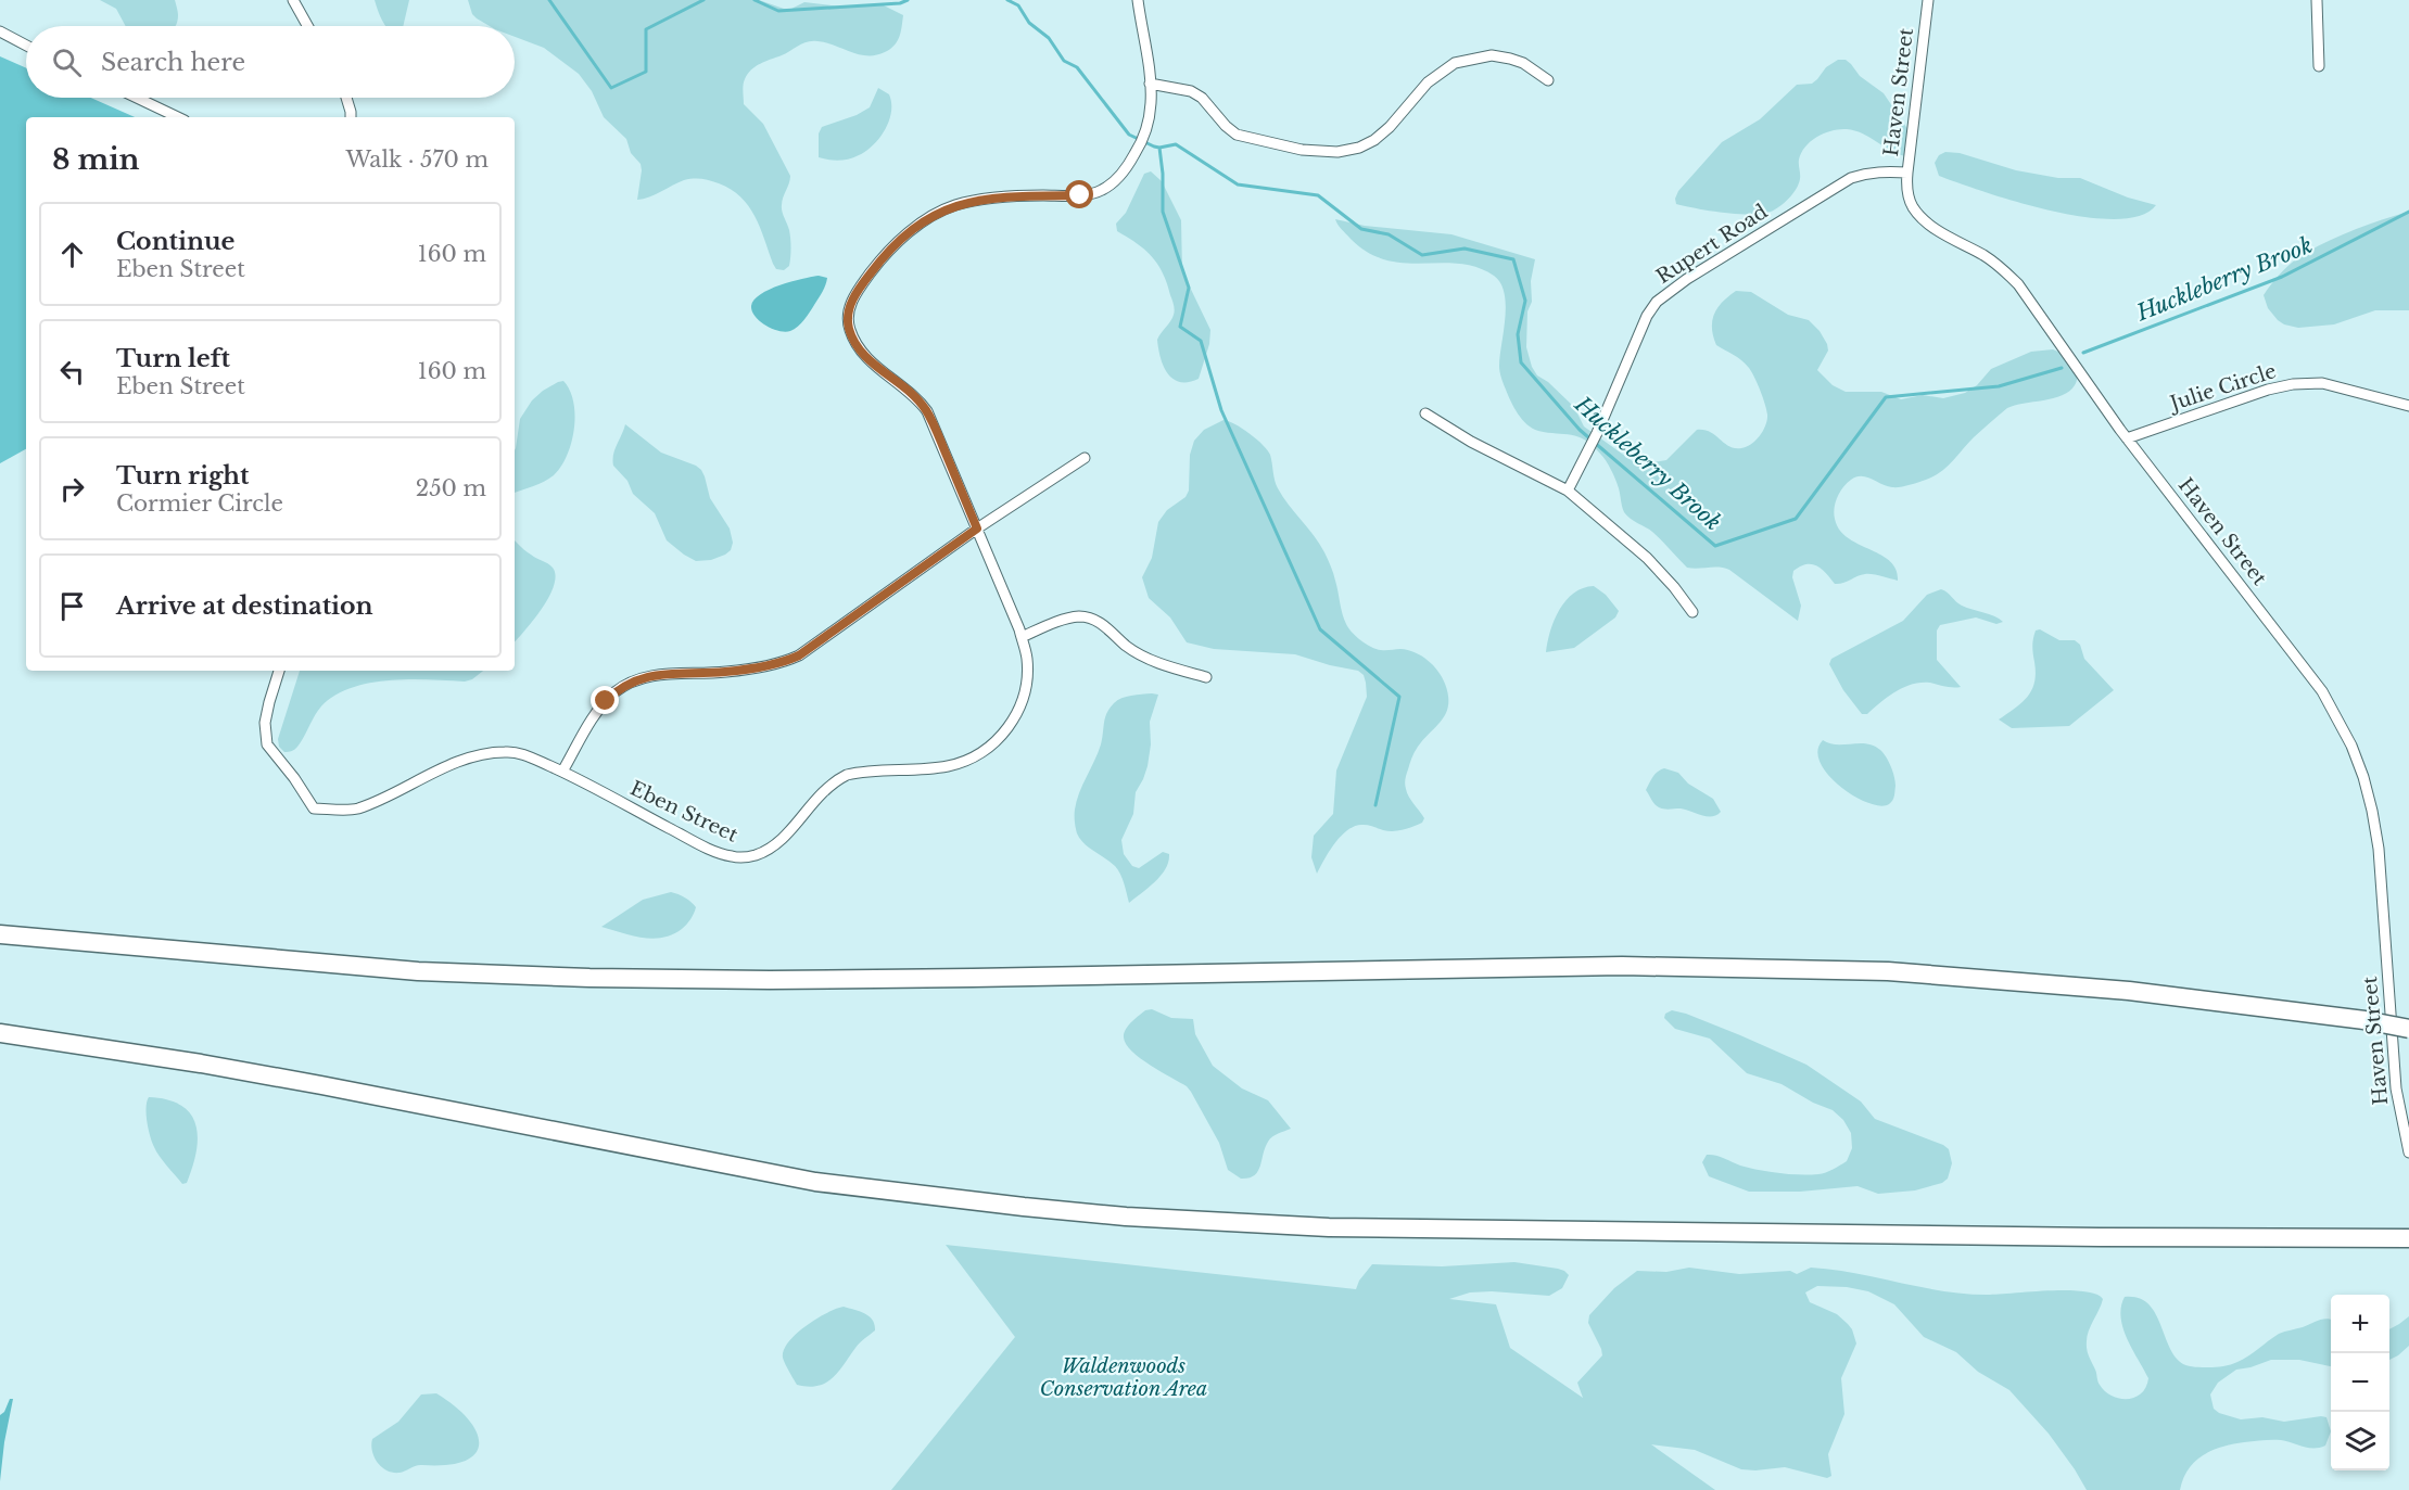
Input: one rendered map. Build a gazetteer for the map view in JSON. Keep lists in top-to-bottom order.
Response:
{
  "streets": {
    "street": [
      "Haven Street",
      "Rupert Road",
      "Julie Circle",
      "Eben Street"
    ]
  },
  "crossings": [
    ["Haven Street", "Rupert Road"],
    ["Haven Street", "Julie Circle"]
  ],
  "water": ["Huckleberry Brook"],
  "parks": ["Waldenwoods Conservation Area"],
  "page": {
    "search": "Search here",
    "heading": ["8 min", "Walk · 570 m"],
    "list": [
      ["Continue", "Eben Street", "160 m"],
      ["Turn left", "Eben Street", "160 m"],
      ["Turn right", "Cormier Circle", "250 m"],
      "Arrive at destination"
    ],
    "map_buttons": ["+", "−"]
  }
}
